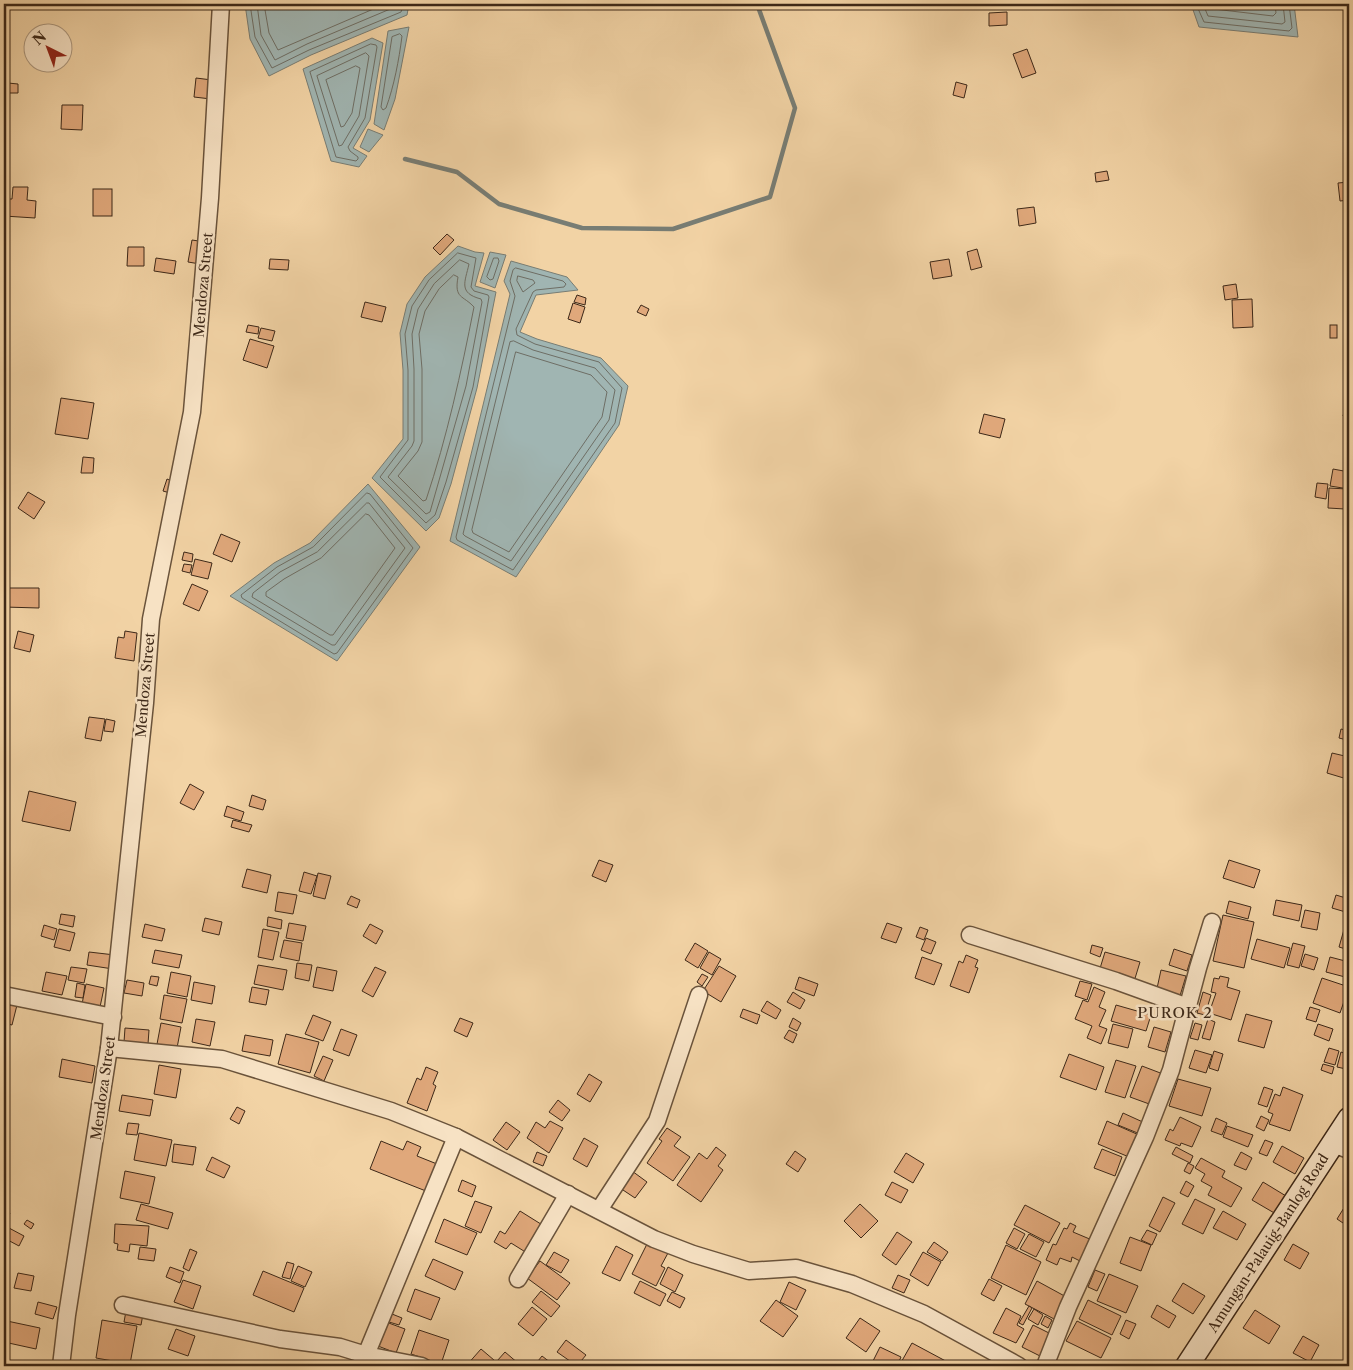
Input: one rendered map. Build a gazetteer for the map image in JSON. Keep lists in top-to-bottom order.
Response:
{
  "streets": {
    "main road": ["Amungan-Palauig-Banlog Road"],
    "street": ["Mendoza Street"]
  },
  "districts": ["PUROK 2"],
  "north": "top left"
}
